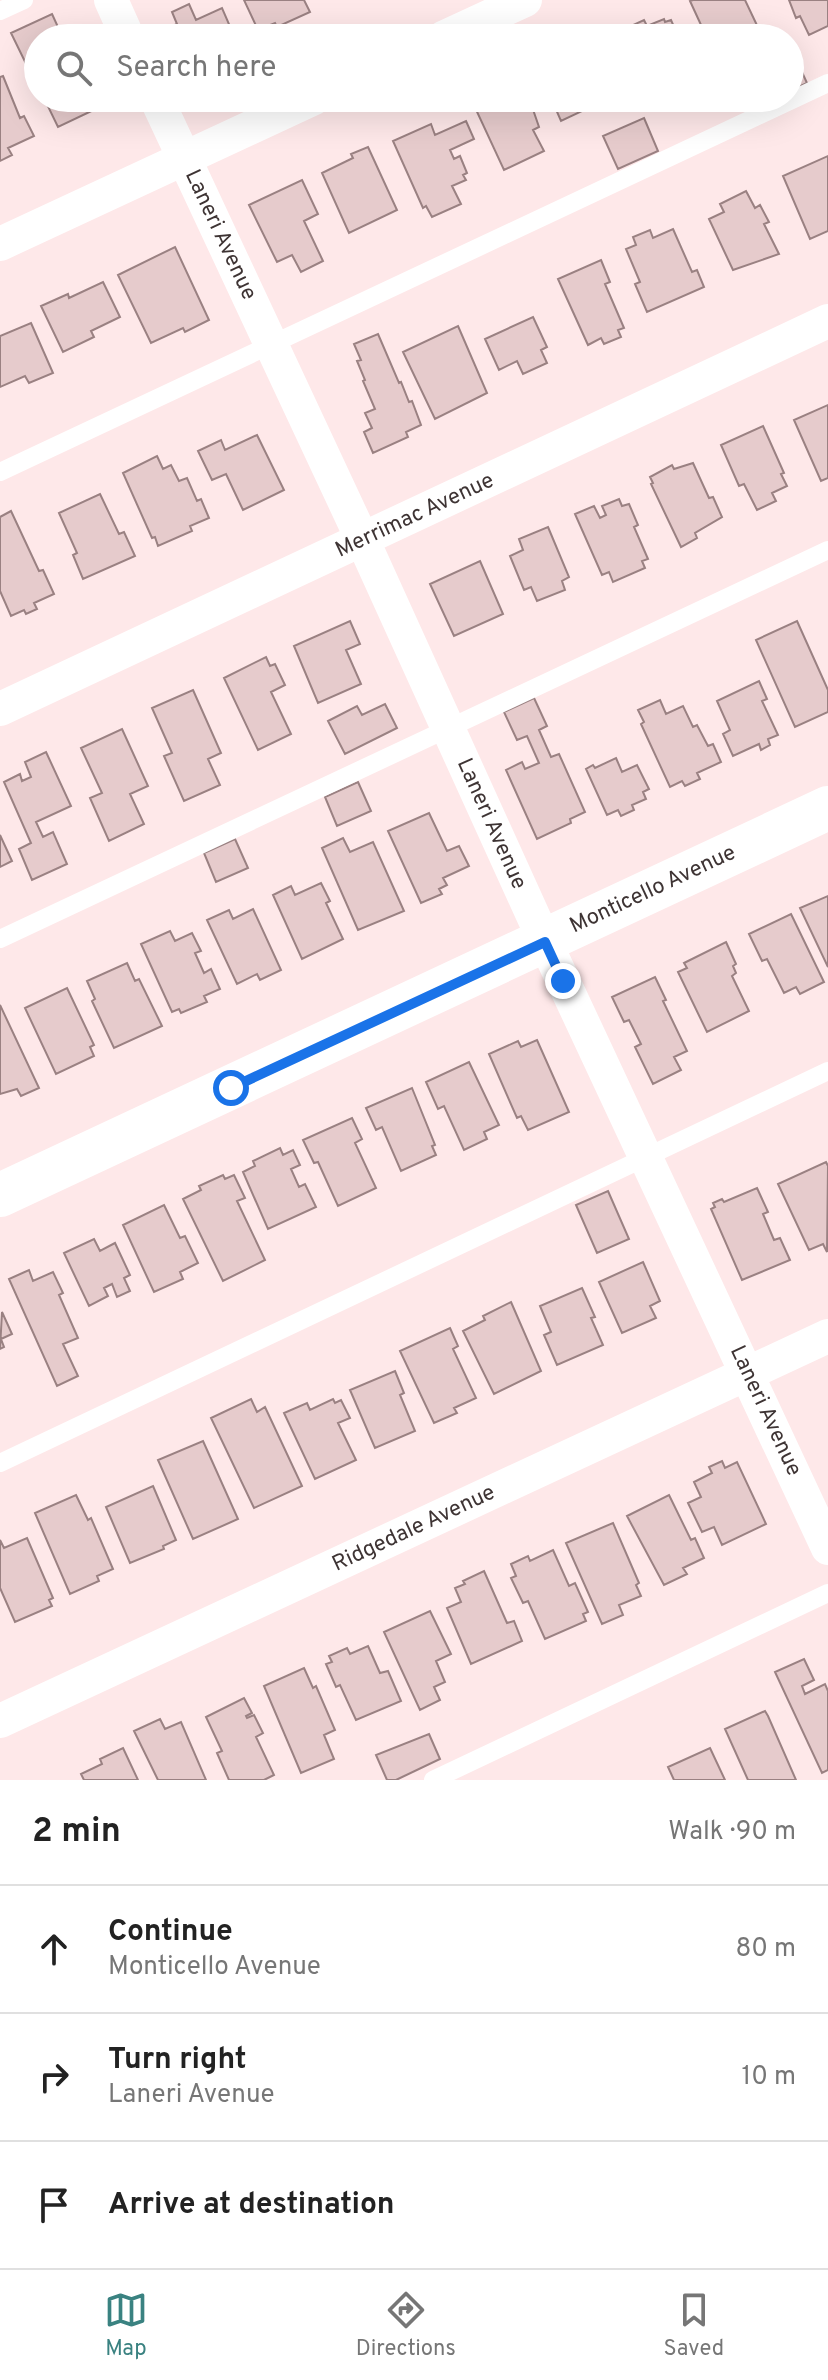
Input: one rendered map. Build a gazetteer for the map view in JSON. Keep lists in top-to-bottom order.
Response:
{
  "streets": {
    "street": [
      "Laneri Avenue",
      "Merrimac Avenue",
      "Monticello Avenue",
      "Ridgedale Avenue"
    ]
  },
  "crossings": [
    ["Laneri Avenue", "Merrimac Avenue"],
    ["Laneri Avenue", "Monticello Avenue"],
    ["Laneri Avenue", "Ridgedale Avenue"]
  ],
  "page": {
    "search": "Search here",
    "heading": ["2 min", "Walk · 90 m"],
    "list": [
      ["Continue", "Monticello Avenue", "80 m"],
      ["Turn right", "Laneri Avenue", "10 m"],
      "Arrive at destination"
    ],
    "nav": ["Map", "Directions", "Saved"]
  }
}
